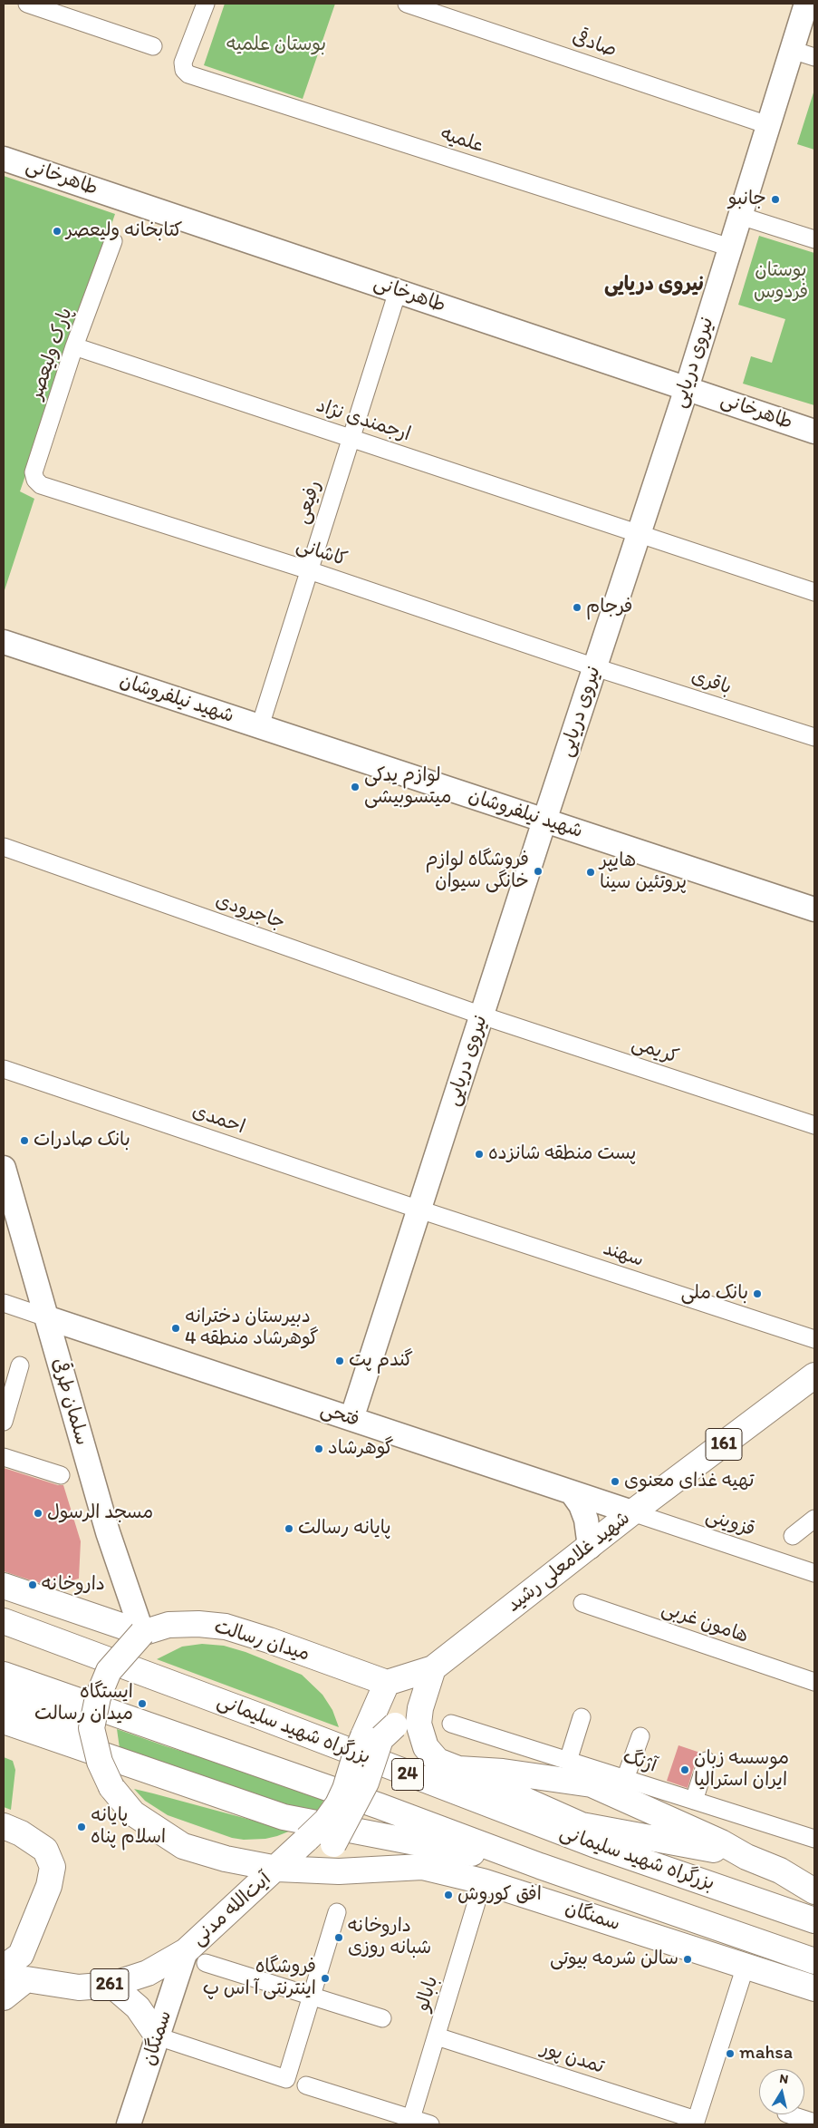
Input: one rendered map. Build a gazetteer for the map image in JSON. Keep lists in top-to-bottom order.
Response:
{
  "streets": {
    "main road": [
      "طاهرخانی",
      "نیروی دریایی",
      "شهید نیلفروشان",
      "سلمان طرقی",
      "فتحی",
      "161",
      "شهید غلامعلی رشید",
      "میدان رسالت",
      "بزرگراه شهید سلیمانی",
      "24",
      "آیت‌الله مدنی",
      "سمنگان",
      "261"
    ],
    "street": [
      "صادقی",
      "علمیه",
      "پارک ولیعصر",
      "ارجمندی نژاد",
      "رفیعی",
      "کاشانی",
      "باقری",
      "جاجرودی",
      "کریمی",
      "احمدی",
      "سهند",
      "قزوینی",
      "هامون غربی",
      "آژنگ",
      "بابالو",
      "تمدن پور"
    ]
  },
  "crossings": [
    ["صادقی", "نیروی دریایی"],
    ["علمیه", "نیروی دریایی"],
    ["طاهرخانی", "نیروی دریایی"],
    ["طاهرخانی", "رفیعی"],
    ["پارک ولیعصر", "ارجمندی نژاد"],
    ["پارک ولیعصر", "کاشانی"],
    ["نیروی دریایی", "ارجمندی نژاد"],
    ["نیروی دریایی", "کاشانی"],
    ["نیروی دریایی", "باقری"],
    ["نیروی دریایی", "شهید نیلفروشان"],
    ["نیروی دریایی", "جاجرودی"],
    ["نیروی دریایی", "کریمی"],
    ["نیروی دریایی", "احمدی"],
    ["نیروی دریایی", "سهند"],
    ["نیروی دریایی", "فتحی"],
    ["ارجمندی نژاد", "رفیعی"],
    ["رفیعی", "کاشانی"],
    ["رفیعی", "شهید نیلفروشان"],
    ["کاشانی", "باقری"],
    ["جاجرودی", "کریمی"],
    ["احمدی", "سهند"],
    ["سلمان طرقی", "فتحی"],
    ["سلمان طرقی", "میدان رسالت"],
    ["فتحی", "قزوینی"],
    ["فتحی", "شهید غلامعلی رشید"],
    ["قزوینی", "شهید غلامعلی رشید"],
    ["شهید غلامعلی رشید", "میدان رسالت"],
    ["آیت‌الله مدنی", "سمنگان"],
    ["آیت‌الله مدنی", "261"],
    ["سمنگان", "261"],
    ["سمنگان", "بابالو"],
    ["بابالو", "تمدن پور"]
  ],
  "districts": ["نیروی دریایی"],
  "parks": ["بوستان علمیه", "بوستان فردوس"],
  "places": [
    "جانبو",
    "کتابخانه ولیعصر",
    "فرجام",
    "لوازم یدکی میتسوبیشی",
    "فروشگاه لوازم خانگی سیوان",
    "هایپر پروتئین سینا",
    "بانک صادرات",
    "پست منطقه شانزده",
    "بانک ملی",
    "دبیرستان دخترانه گوهرشاد منطقه 4",
    "گندم پت",
    "گوهرشاد",
    "تهیه غذای معنوی",
    "مسجد الرسول",
    "پایانه رسالت",
    "داروخانه",
    "ایستگاه میدان رسالت",
    "موسسه زبان ایران استرالیا",
    "پایانه اسلام پناه",
    "افق کوروش",
    "داروخانه شبانه روزی",
    "سالن شرمه بیوتی",
    "فروشگاه اینترنتی آ اس پ",
    "mahsa"
  ],
  "north": "top"
}
